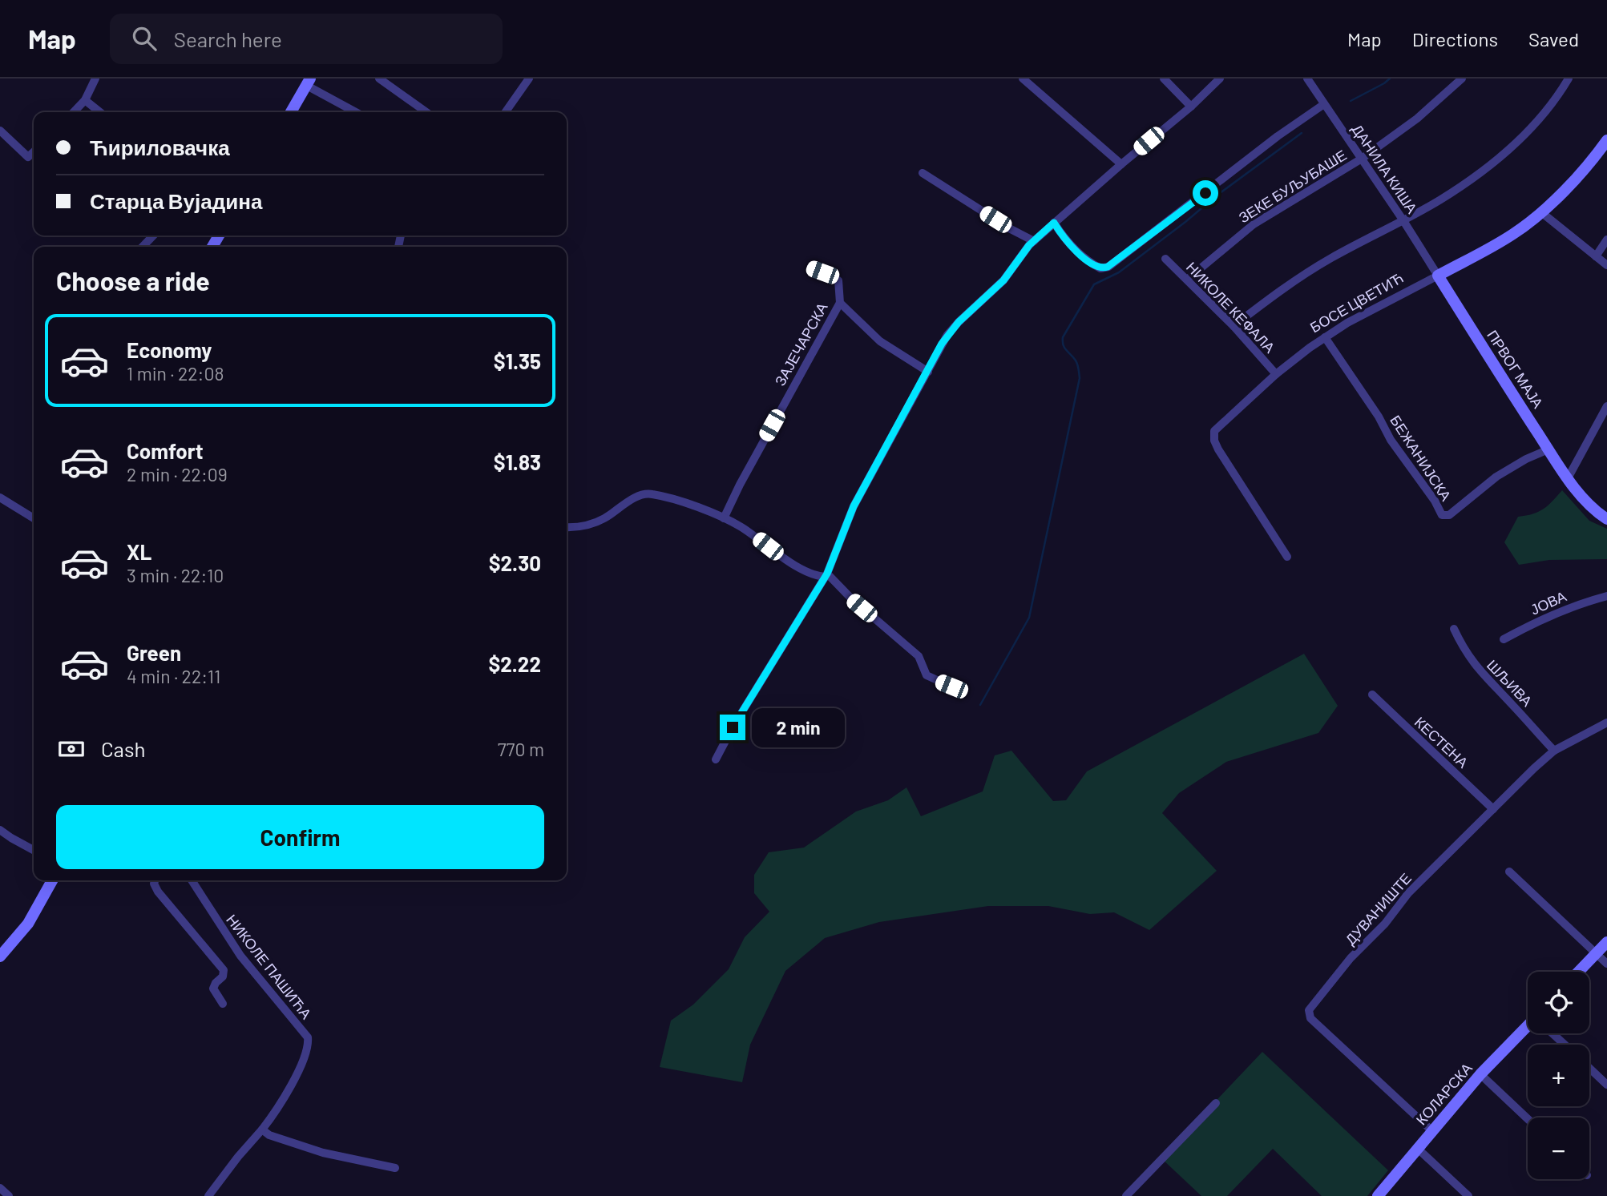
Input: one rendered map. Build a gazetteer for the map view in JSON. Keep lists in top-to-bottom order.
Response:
{
  "streets": {
    "street": [
      "ДАНИЛА КИША",
      "ЗЕКЕ БУЉУБАШЕ",
      "БОСЕ ЦВЕТИЋ",
      "НИКОЛЕ КЕФАЛА",
      "ЗАЈЕЧАРСКА",
      "ПРВОГ МАЈА",
      "БЕЖАНИЈСКА",
      "ЈОВА",
      "ШЉИВА",
      "КЕСТЕНА",
      "ДУВАНИШТЕ",
      "НИКОЛЕ ПАШИЋА",
      "КОЛАРСКА"
    ]
  },
  "crossings": [
    ["ДАНИЛА КИША", "ЗЕКЕ БУЉУБАШЕ"],
    ["ДАНИЛА КИША", "БОСЕ ЦВЕТИЋ"],
    ["ДАНИЛА КИША", "ПРВОГ МАЈА"],
    ["ЗЕКЕ БУЉУБАШЕ", "НИКОЛЕ КЕФАЛА"],
    ["БОСЕ ЦВЕТИЋ", "НИКОЛЕ КЕФАЛА"],
    ["БОСЕ ЦВЕТИЋ", "ПРВОГ МАЈА"],
    ["БОСЕ ЦВЕТИЋ", "БЕЖАНИЈСКА"],
    ["ПРВОГ МАЈА", "БЕЖАНИЈСКА"],
    ["ШЉИВА", "ДУВАНИШТЕ"],
    ["КЕСТЕНА", "ДУВАНИШТЕ"],
    ["ДУВАНИШТЕ", "КОЛАРСКА"]
  ],
  "page": {
    "header": "Map",
    "search": "Search here",
    "nav": ["Map", "Directions", "Saved"],
    "banner": ["Ћириловачка", "Старца Вујадина"],
    "heading": "Choose a ride",
    "list": [
      {
        "name": "Economy",
        "note": "1 min · 22:08",
        "value": "$1.35"
      },
      {
        "name": "Comfort",
        "note": "2 min · 22:09",
        "value": "$1.83"
      },
      {
        "name": "XL",
        "note": "3 min · 22:10",
        "value": "$2.30"
      },
      {
        "name": "Green",
        "note": "4 min · 22:11",
        "value": "$2.22"
      }
    ],
    "bubble": "2 min",
    "pay": ["Cash", "770 m"],
    "buttons": "Confirm",
    "map_buttons": ["+", "−"]
  }
}
